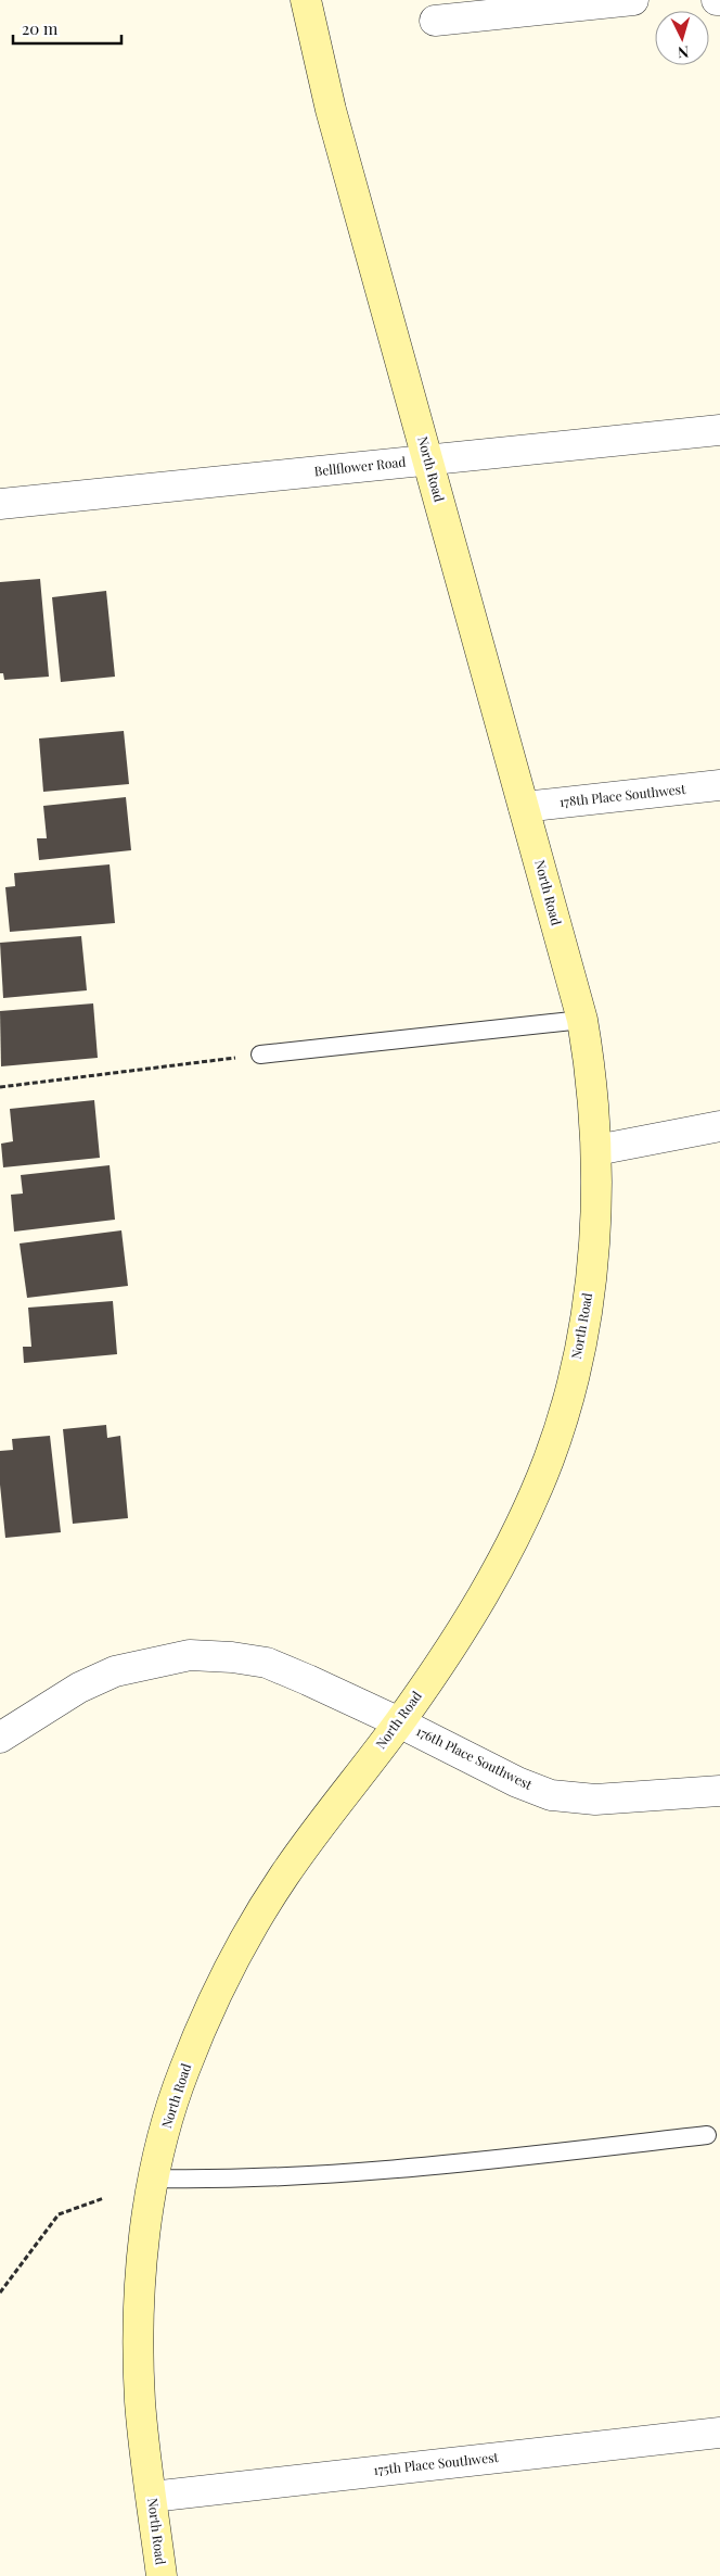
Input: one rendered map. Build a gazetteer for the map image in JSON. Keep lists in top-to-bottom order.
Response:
{
  "streets": {
    "street": [
      "Bellflower Road",
      "North Road",
      "178th Place Southwest",
      "176th Place Southwest",
      "175th Place Southwest"
    ]
  },
  "crossings": [
    ["Bellflower Road", "North Road"],
    ["North Road", "178th Place Southwest"],
    ["North Road", "176th Place Southwest"],
    ["North Road", "175th Place Southwest"]
  ],
  "scale_bar": "20 m",
  "north": "bottom"
}
